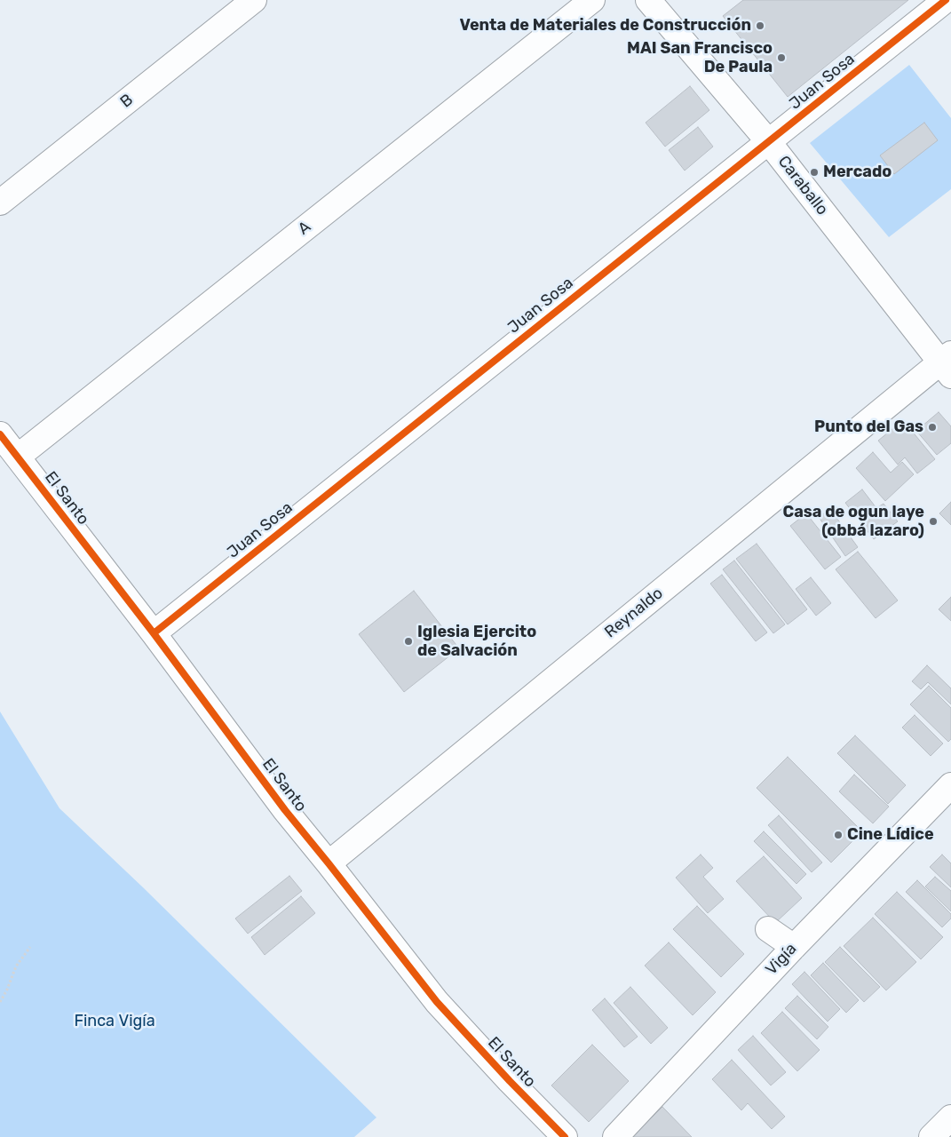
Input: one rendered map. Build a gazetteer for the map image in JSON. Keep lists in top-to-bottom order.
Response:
{
  "streets": {
    "street": [
      "Juan Sosa",
      "B",
      "Caraballo",
      "A",
      "El Santo",
      "Reynaldo",
      "Vigía"
    ]
  },
  "crossings": [
    ["Juan Sosa", "Caraballo"],
    ["Juan Sosa", "El Santo"],
    ["Caraballo", "Reynaldo"],
    ["A", "El Santo"],
    ["El Santo", "Reynaldo"]
  ],
  "parks": ["Finca Vigía"],
  "places": [
    "Venta de Materiales de Construcción",
    "MAI San Francisco De Paula",
    "Mercado",
    "Punto del Gas",
    "Casa de ogun laye (obbá lazaro)",
    "Iglesia Ejercito de Salvación",
    "Cine Lídice"
  ]
}
